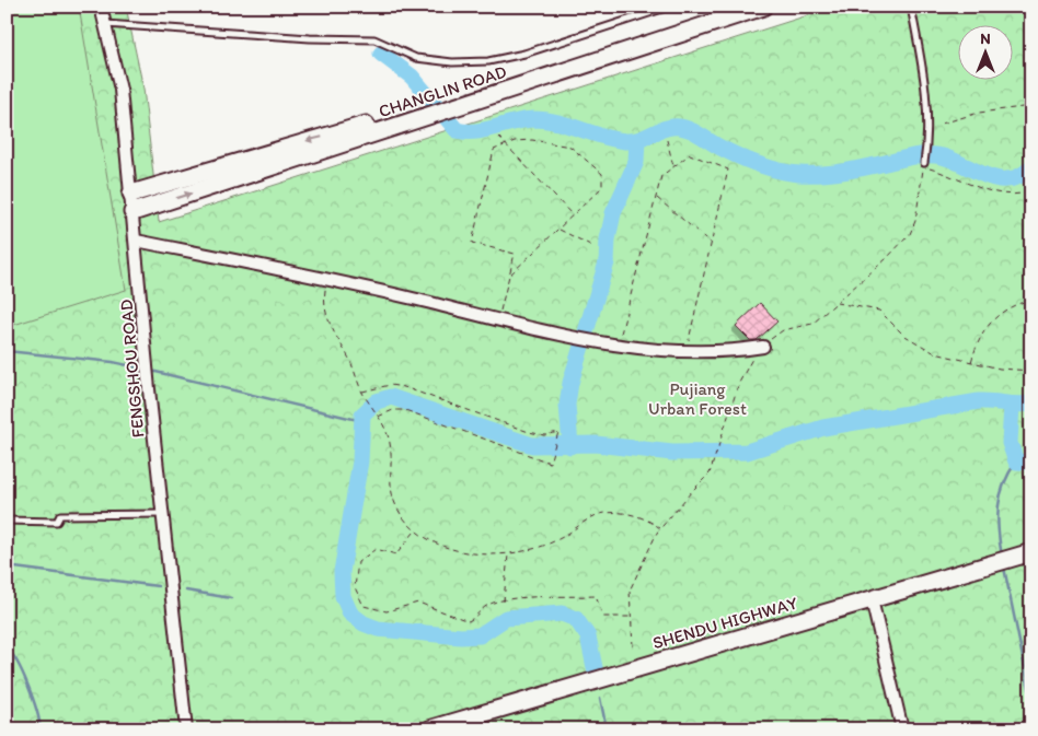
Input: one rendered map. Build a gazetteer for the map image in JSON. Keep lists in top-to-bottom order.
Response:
{
  "streets": {
    "street": ["CHANGLIN ROAD", "FENGSHOU ROAD", "SHENDU HIGHWAY"]
  },
  "crossings": [
    ["CHANGLIN ROAD", "FENGSHOU ROAD"]
  ],
  "parks": ["Pujiang Urban Forest"],
  "north": "top"
}
